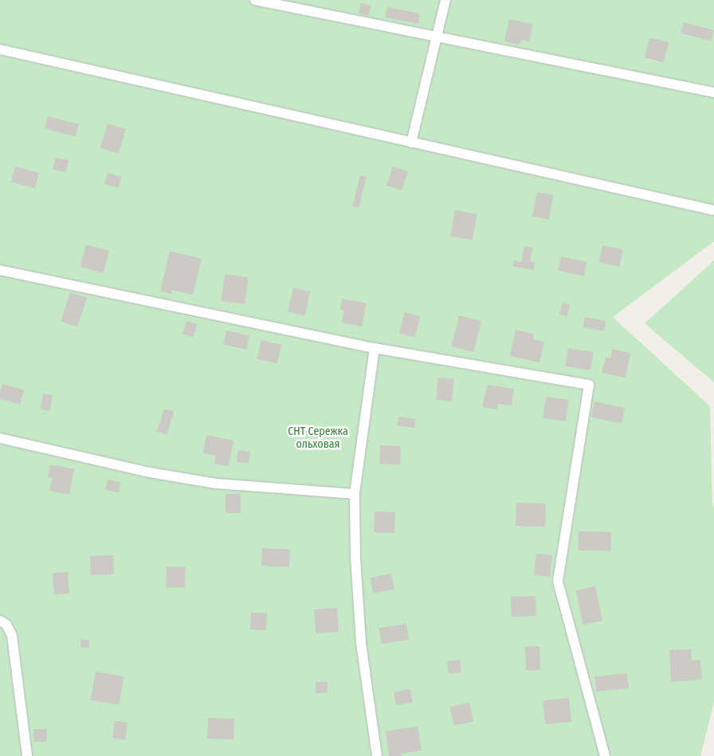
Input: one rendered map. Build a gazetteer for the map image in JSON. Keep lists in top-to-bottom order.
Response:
{
  "parks": ["СНТ Сережка ольховая"]
}
